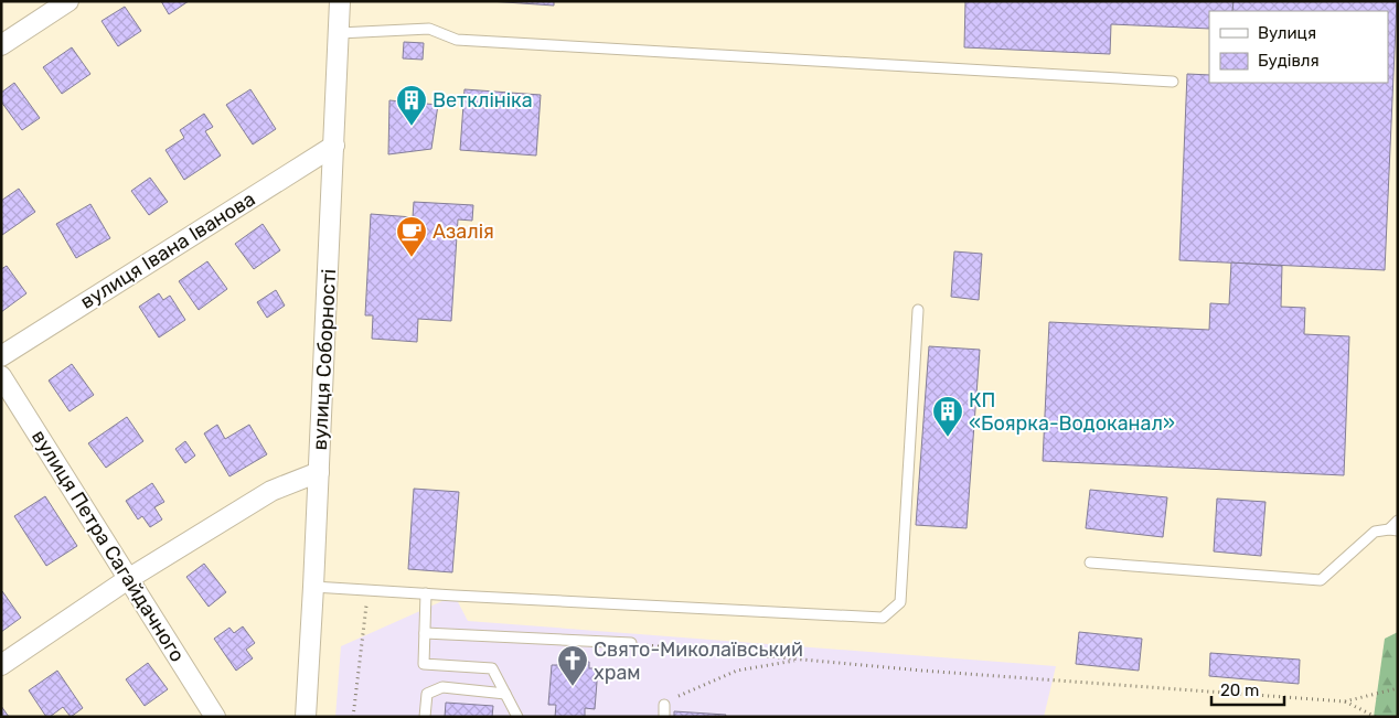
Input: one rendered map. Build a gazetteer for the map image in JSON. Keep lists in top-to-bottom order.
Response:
{
  "streets": {
    "street": ["вулиця Івана Іванова", "вулиця Соборності", "вулиця Петра Сагайдачного"]
  },
  "crossings": [
    ["вулиця Івана Іванова", "вулиця Соборності"]
  ],
  "places": {
    "building": ["Ветклініка", "КП «Боярка-Водоканал»"],
    "cafe": ["Азалія"],
    "church": ["Свято-Миколаївський храм"]
  },
  "legend": ["Вулиця", "Будівля"],
  "scale_bar": "20 m"
}
